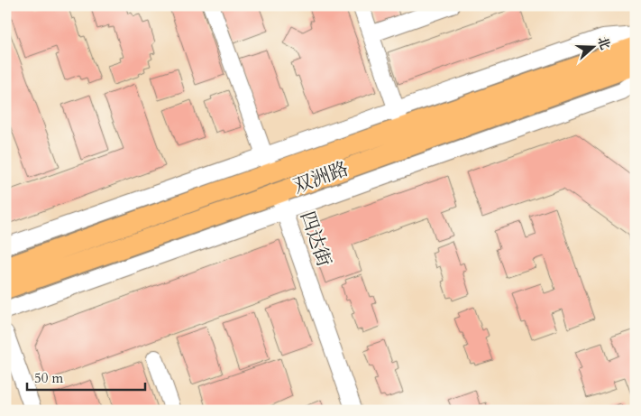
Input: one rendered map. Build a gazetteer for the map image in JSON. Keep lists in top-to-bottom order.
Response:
{
  "streets": {
    "main road": ["双洲路"],
    "street": ["四达街"]
  },
  "crossings": [
    ["双洲路", "四达街"]
  ],
  "scale_bar": "50 m",
  "north": "right"
}
